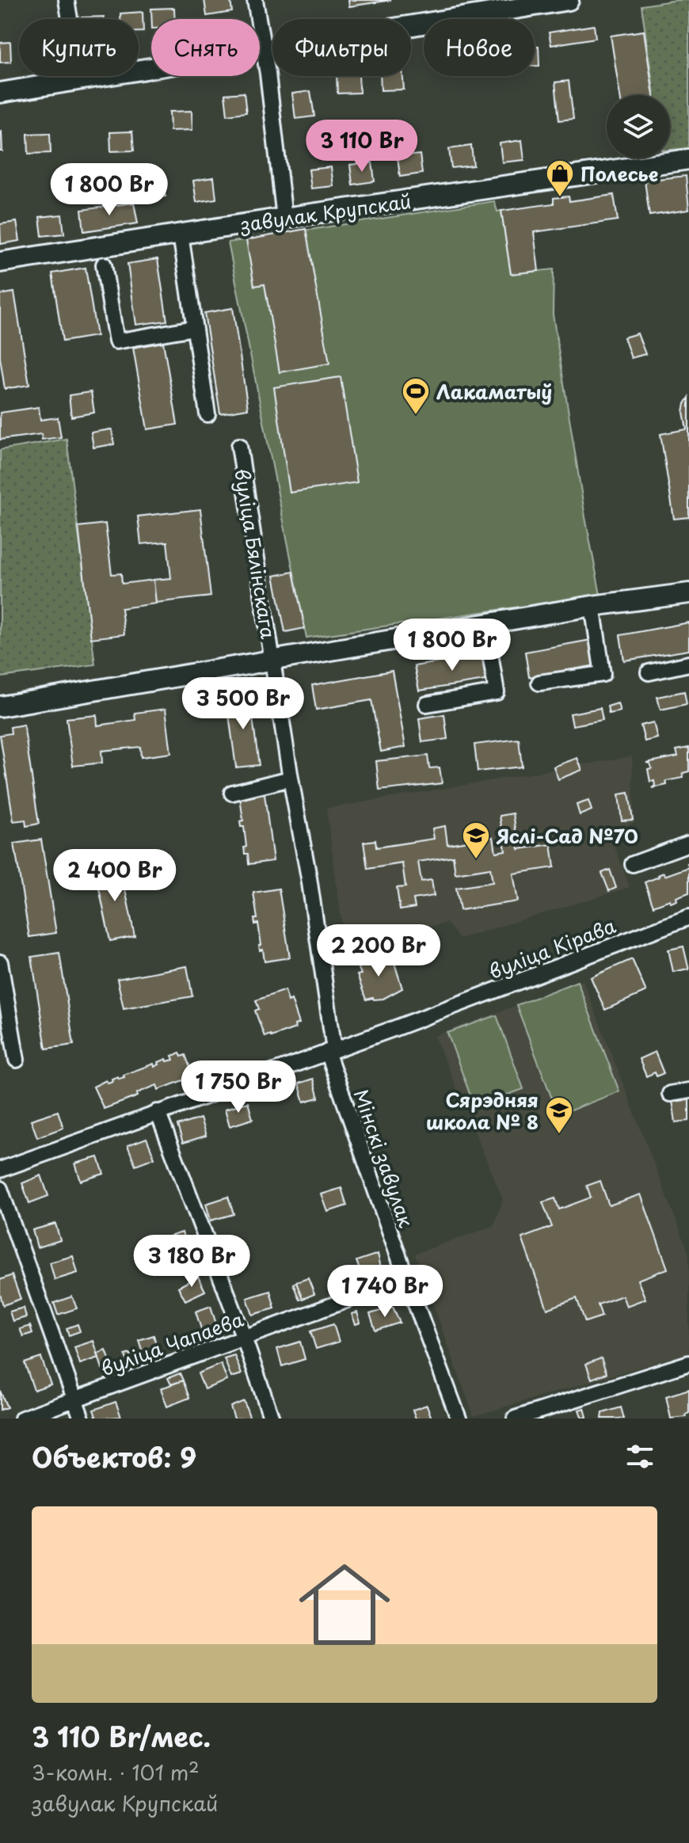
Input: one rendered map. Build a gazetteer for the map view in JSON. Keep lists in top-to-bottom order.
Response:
{
  "streets": {
    "main road": ["завулак Крупскай", "вуліца Бялінскага"],
    "street": ["вуліца Кірава", "Мінскі завулак", "вуліца Чапаева"]
  },
  "crossings": [
    ["вуліца Бялінскага", "вуліца Кірава"],
    ["вуліца Бялінскага", "Мінскі завулак"],
    ["вуліца Кірава", "Мінскі завулак"],
    ["Мінскі завулак", "вуліца Чапаева"]
  ],
  "places": {
    "shop": ["Полесье"],
    "sports": ["Лакаматыў"],
    "school or university": ["Яслі-Сад №70", "Сярэдняя школа № 8"]
  },
  "page": {
    "chip": [
      "Купить",
      "Снять",
      "Фильтры",
      "Новое"
    ],
    "price": [
      "3 110 Br",
      "1 800 Br",
      "1 800 Br",
      "3 500 Br",
      "2 400 Br",
      "2 200 Br",
      "1 750 Br",
      "3 180 Br",
      "1 740 Br"
    ],
    "heading": "Объектов: 9",
    "list": [
      {
        "name": "3 110 Br/мес.",
        "note": "3-комн. · 101 m² · завулак Крупскай"
      }
    ]
  }
}
